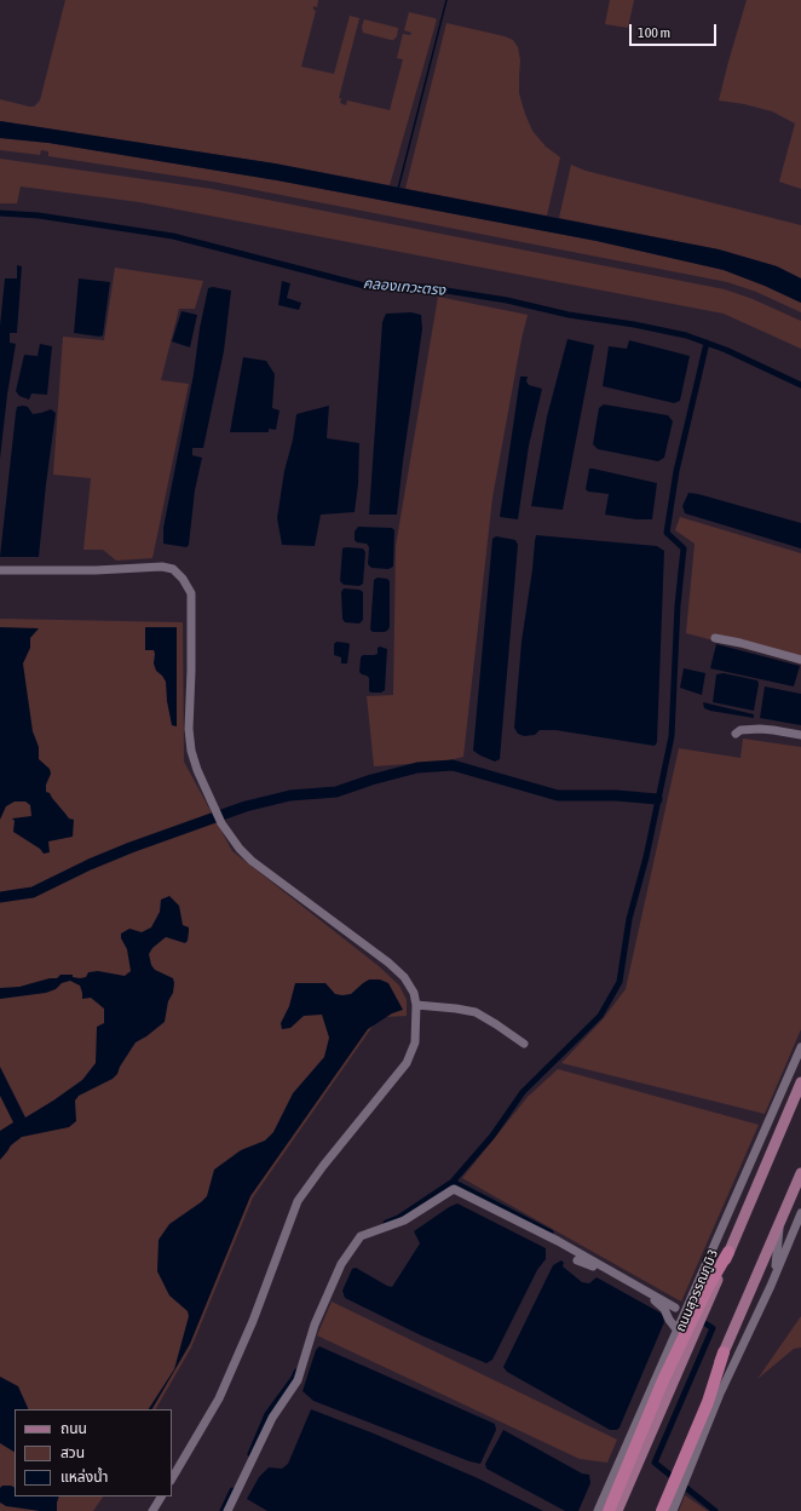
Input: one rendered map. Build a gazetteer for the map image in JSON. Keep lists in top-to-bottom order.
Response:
{
  "streets": {
    "main road": ["ถนนสุวรรณภูมิ 3"]
  },
  "water": ["คลองเทวะตรง"],
  "legend": ["ถนน", "สวน", "แหล่งน้ำ"],
  "scale_bar": "100 m"
}
